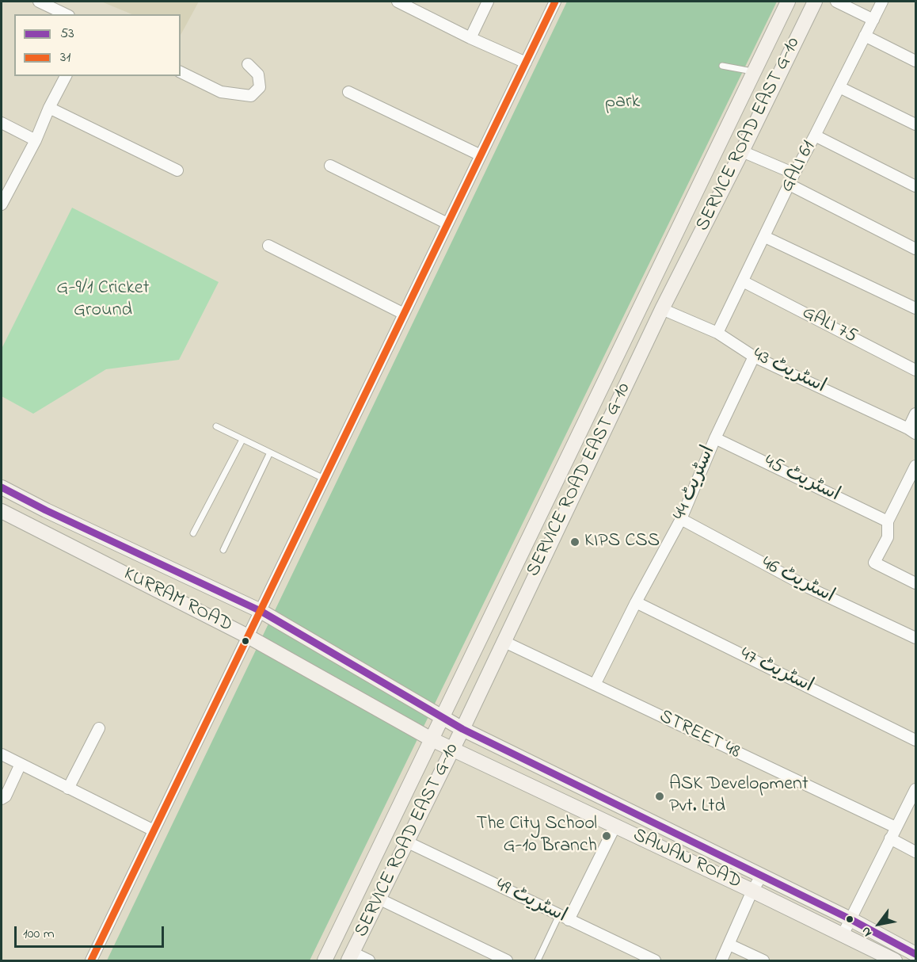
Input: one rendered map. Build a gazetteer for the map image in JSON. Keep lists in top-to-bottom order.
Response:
{
  "streets": {
    "main road": ["SERVICE ROAD EAST G-10", "KURRAM ROAD", "SAWAN ROAD"],
    "street": [
      "GALI 61",
      "GALI 75",
      "اسٹریٹ 43",
      "اسٹریٹ 45",
      "اسٹریٹ 44",
      "اسٹریٹ 46",
      "اسٹریٹ 47",
      "STREET 48",
      "اسٹریٹ 49"
    ]
  },
  "crossings": [
    ["SERVICE ROAD EAST G-10", "اسٹریٹ 43"],
    ["SERVICE ROAD EAST G-10", "KURRAM ROAD"],
    ["SERVICE ROAD EAST G-10", "STREET 48"],
    ["SERVICE ROAD EAST G-10", "SAWAN ROAD"],
    ["SERVICE ROAD EAST G-10", "اسٹریٹ 49"],
    ["GALI 61", "GALI 75"],
    ["GALI 61", "اسٹریٹ 43"],
    ["اسٹریٹ 43", "اسٹریٹ 44"],
    ["اسٹریٹ 45", "اسٹریٹ 44"],
    ["اسٹریٹ 44", "اسٹریٹ 46"],
    ["اسٹریٹ 44", "اسٹریٹ 47"],
    ["اسٹریٹ 44", "STREET 48"],
    ["KURRAM ROAD", "SAWAN ROAD"]
  ],
  "parks": ["park", "G-9/1 Cricket Ground"],
  "places": ["KIPS CSS", "ASK Development Pvt. Ltd", "The City School G-10 Branch"],
  "lines": ["transit line 31", "transit line 53"],
  "legend": ["53", "31"],
  "scale_bar": "100 m",
  "north": "bottom left"
}
